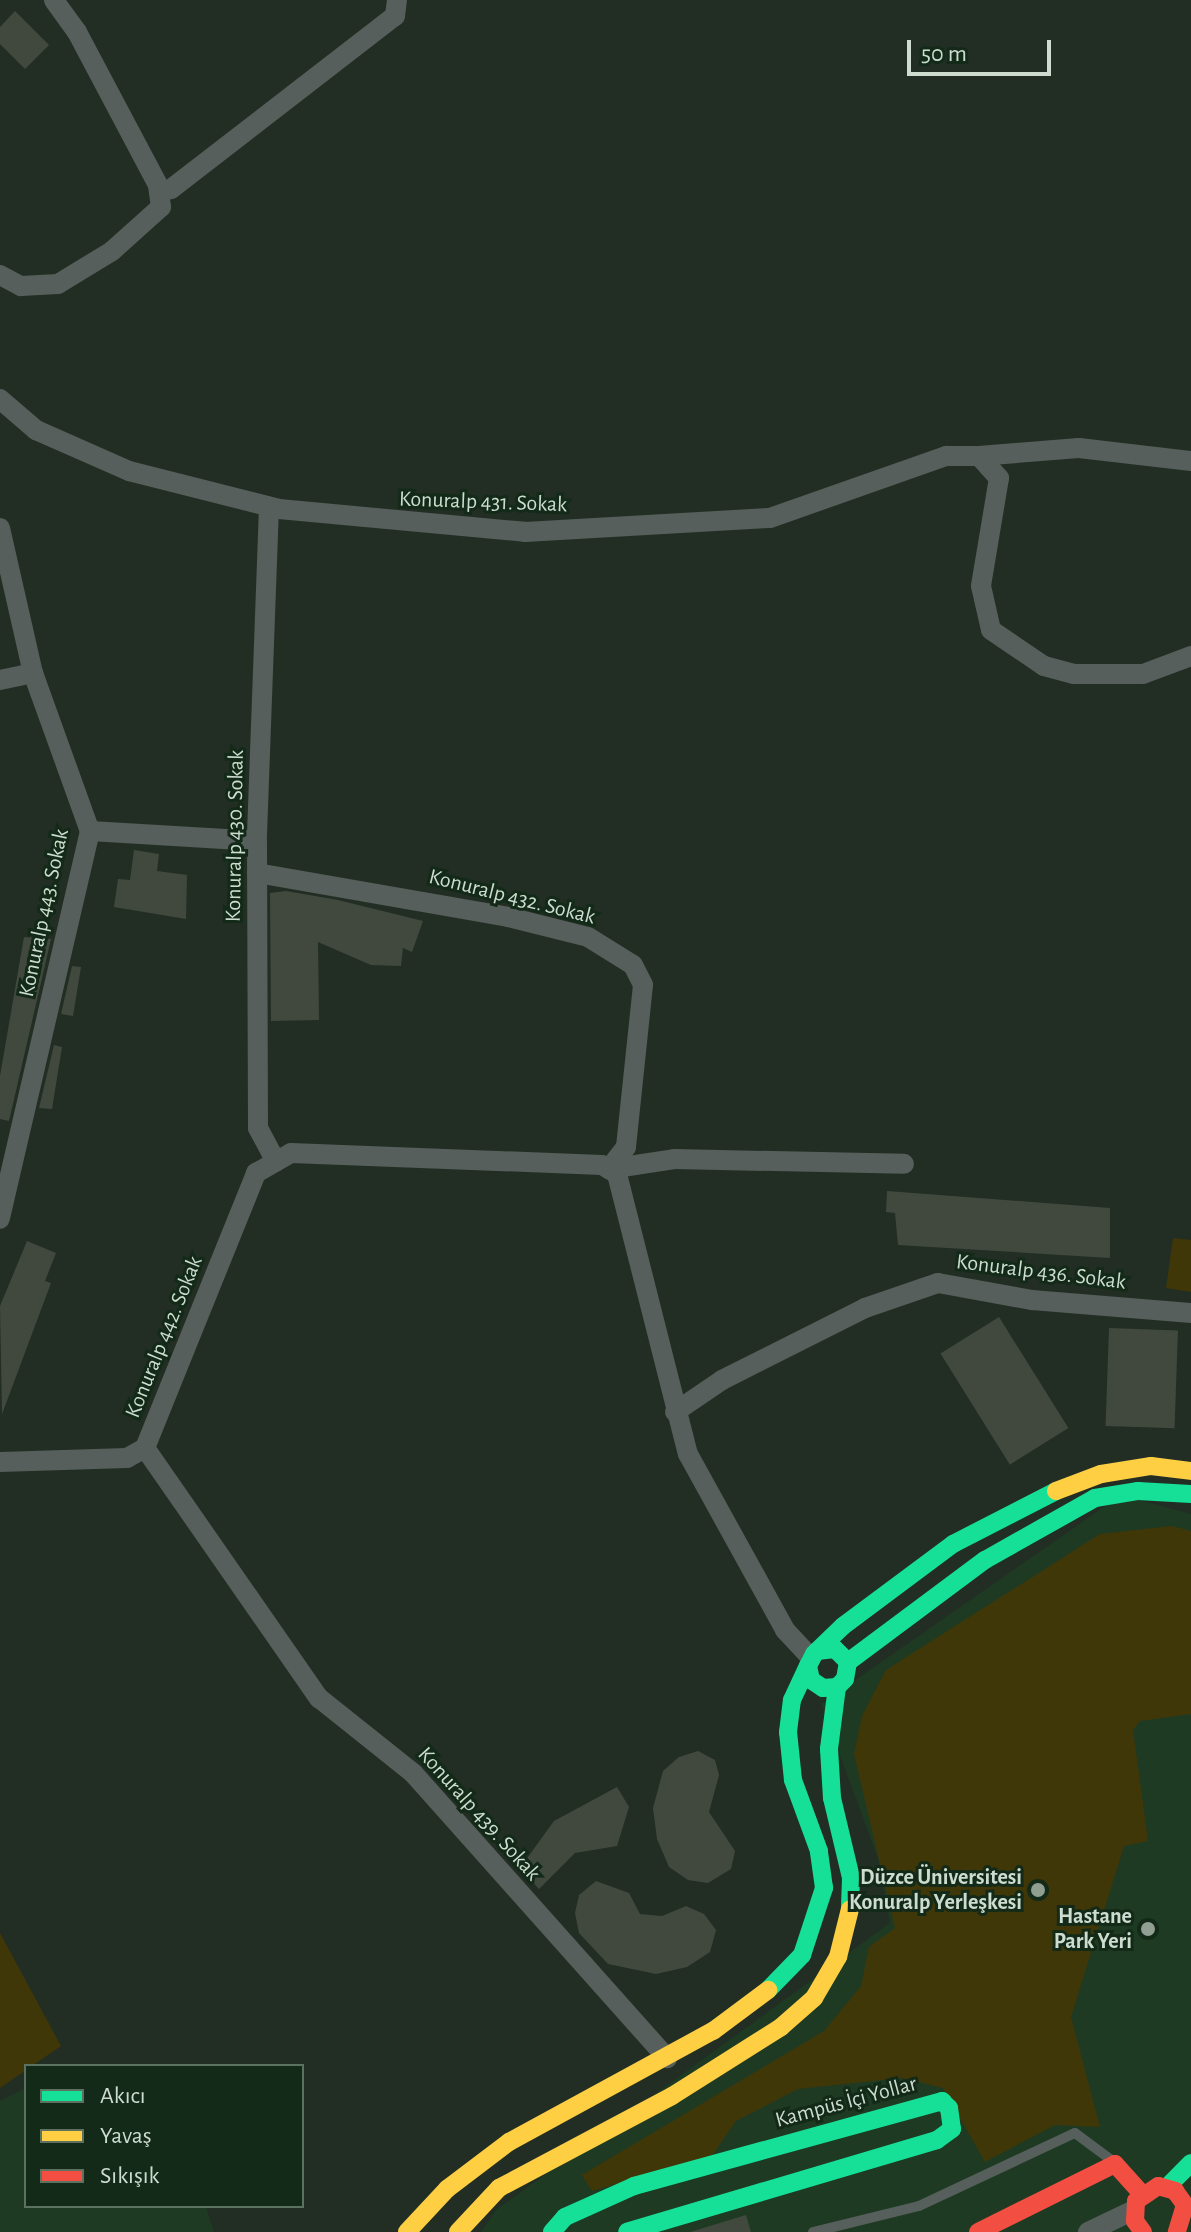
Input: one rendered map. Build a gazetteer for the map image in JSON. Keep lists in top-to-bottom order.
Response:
{
  "streets": {
    "main road": ["Kampüs İçi Yollar"],
    "street": [
      "Konuralp 431. Sokak",
      "Konuralp 430. Sokak",
      "Konuralp 432. Sokak",
      "Konuralp 443. Sokak",
      "Konuralp 436. Sokak",
      "Konuralp 442. Sokak",
      "Konuralp 439. Sokak"
    ]
  },
  "crossings": [
    ["Konuralp 431. Sokak", "Konuralp 430. Sokak"],
    ["Konuralp 430. Sokak", "Konuralp 432. Sokak"],
    ["Konuralp 430. Sokak", "Konuralp 442. Sokak"],
    ["Konuralp 442. Sokak", "Konuralp 439. Sokak"]
  ],
  "places": ["Düzce Üniversitesi Konuralp Yerleşkesi", "Hastane Park Yeri"],
  "legend": ["Akıcı", "Yavaş", "Sıkışık"],
  "scale_bar": "50 m"
}
